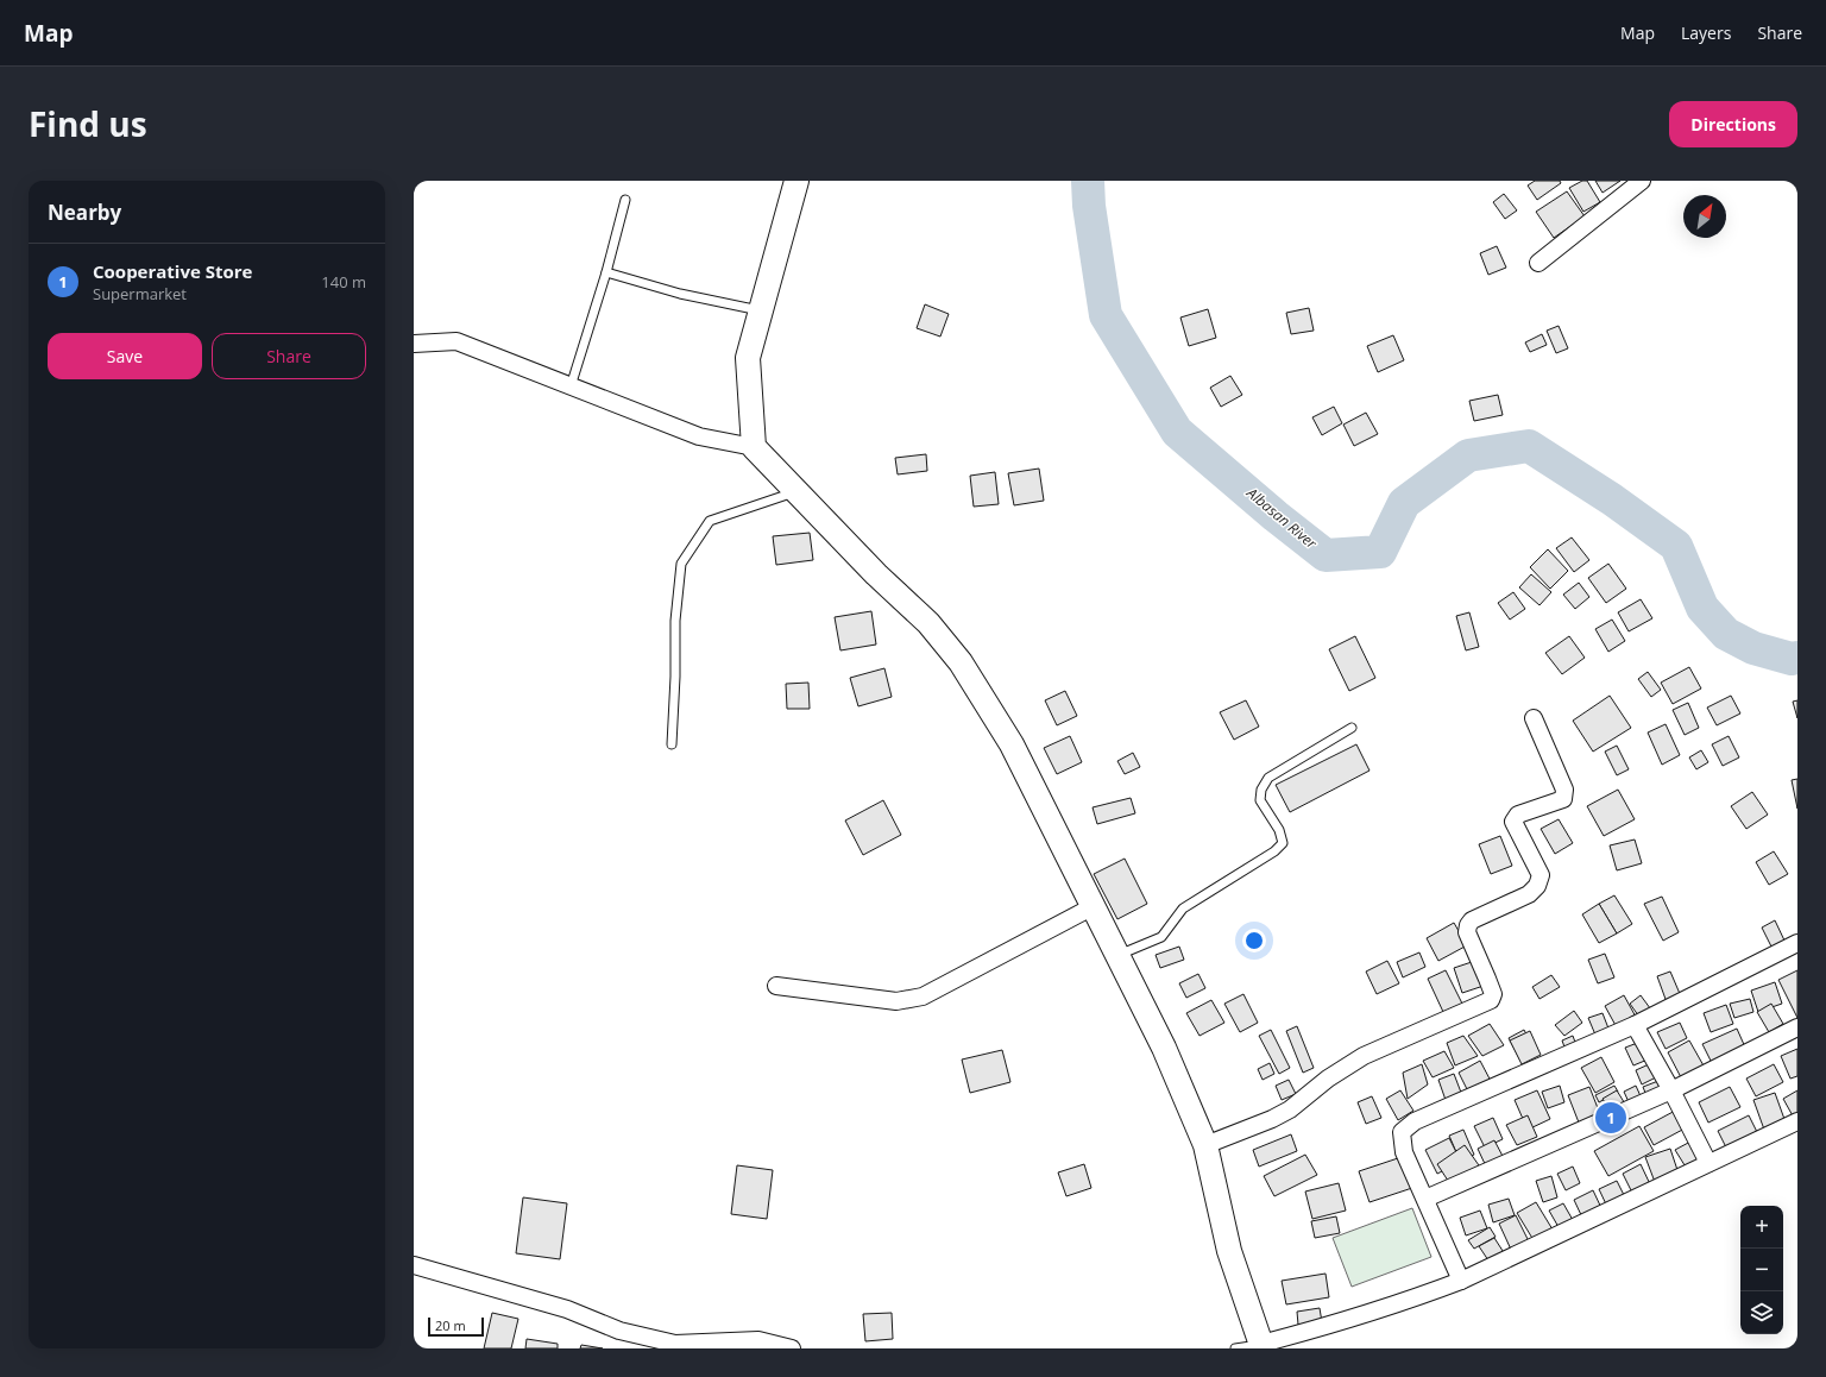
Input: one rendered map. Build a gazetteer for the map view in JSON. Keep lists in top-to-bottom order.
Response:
{
  "water": ["Albasan River"],
  "scale_bar": "20 m",
  "north": "top right",
  "page": {
    "header": "Map",
    "nav": ["Map", "Layers", "Share"],
    "title": "Find us",
    "buttons": [
      "Directions",
      ["Save", "Share"]
    ],
    "heading": "Nearby",
    "list": [
      {
        "mark": "1",
        "name": "Cooperative Store",
        "note": "Supermarket",
        "value": "140 m"
      }
    ],
    "pins": "1",
    "map_buttons": ["+", "−"],
    "scale": "20 m"
  }
}
